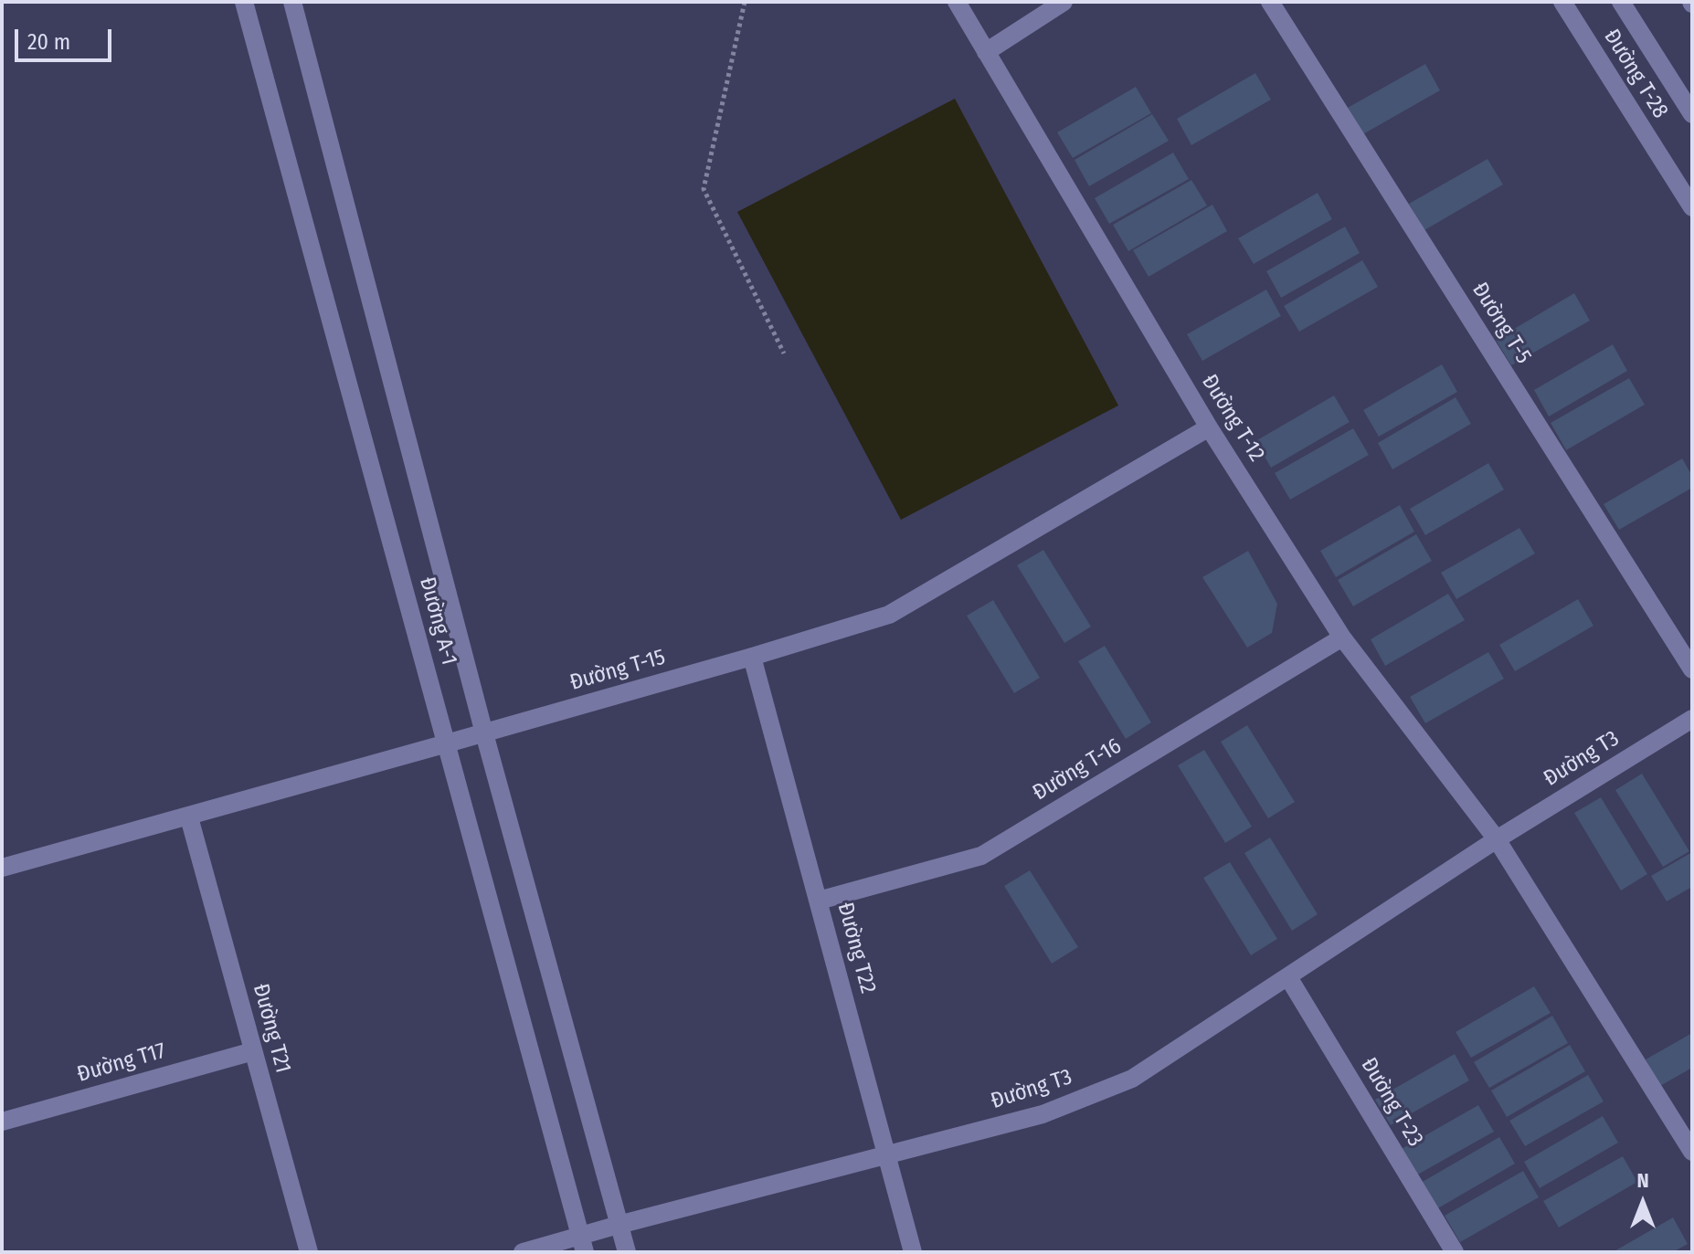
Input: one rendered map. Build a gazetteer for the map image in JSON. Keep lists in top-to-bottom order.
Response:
{
  "streets": {
    "street": [
      "Đường T-28",
      "Đường T-5",
      "Đường T-12",
      "Đường A-1",
      "Đường T-15",
      "Đường T3",
      "Đường T-16",
      "Đường T22",
      "Đường T21",
      "Đường T17",
      "Đường T-23"
    ]
  },
  "crossings": [
    ["Đường T-12", "Đường T-15"],
    ["Đường T-12", "Đường T3"],
    ["Đường T-12", "Đường T-16"],
    ["Đường A-1", "Đường T-15"],
    ["Đường A-1", "Đường T3"],
    ["Đường T-15", "Đường T22"],
    ["Đường T-15", "Đường T21"],
    ["Đường T3", "Đường T22"],
    ["Đường T3", "Đường T-23"],
    ["Đường T-16", "Đường T22"],
    ["Đường T21", "Đường T17"]
  ],
  "scale_bar": "20 m",
  "north": "top"
}
